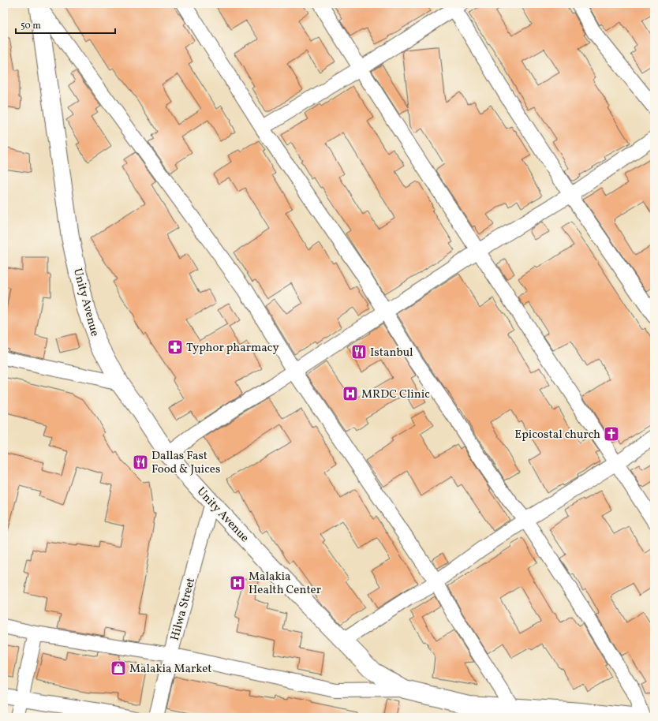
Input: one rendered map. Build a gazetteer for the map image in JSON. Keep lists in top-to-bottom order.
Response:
{
  "streets": {
    "main road": ["Unity Avenue"],
    "street": ["Hilwa Street"]
  },
  "crossings": [
    ["Unity Avenue", "Hilwa Street"]
  ],
  "places": {
    "pharmacy": ["Typhor pharmacy"],
    "restaurant": ["Istanbul", "Dallas Fast Food & Juices"],
    "hospital": ["MRDC Clinic", "Malakia Health Center"],
    "church": ["Epicostal church"],
    "shop": ["Malakia Market"]
  },
  "scale_bar": "50 m"
}
